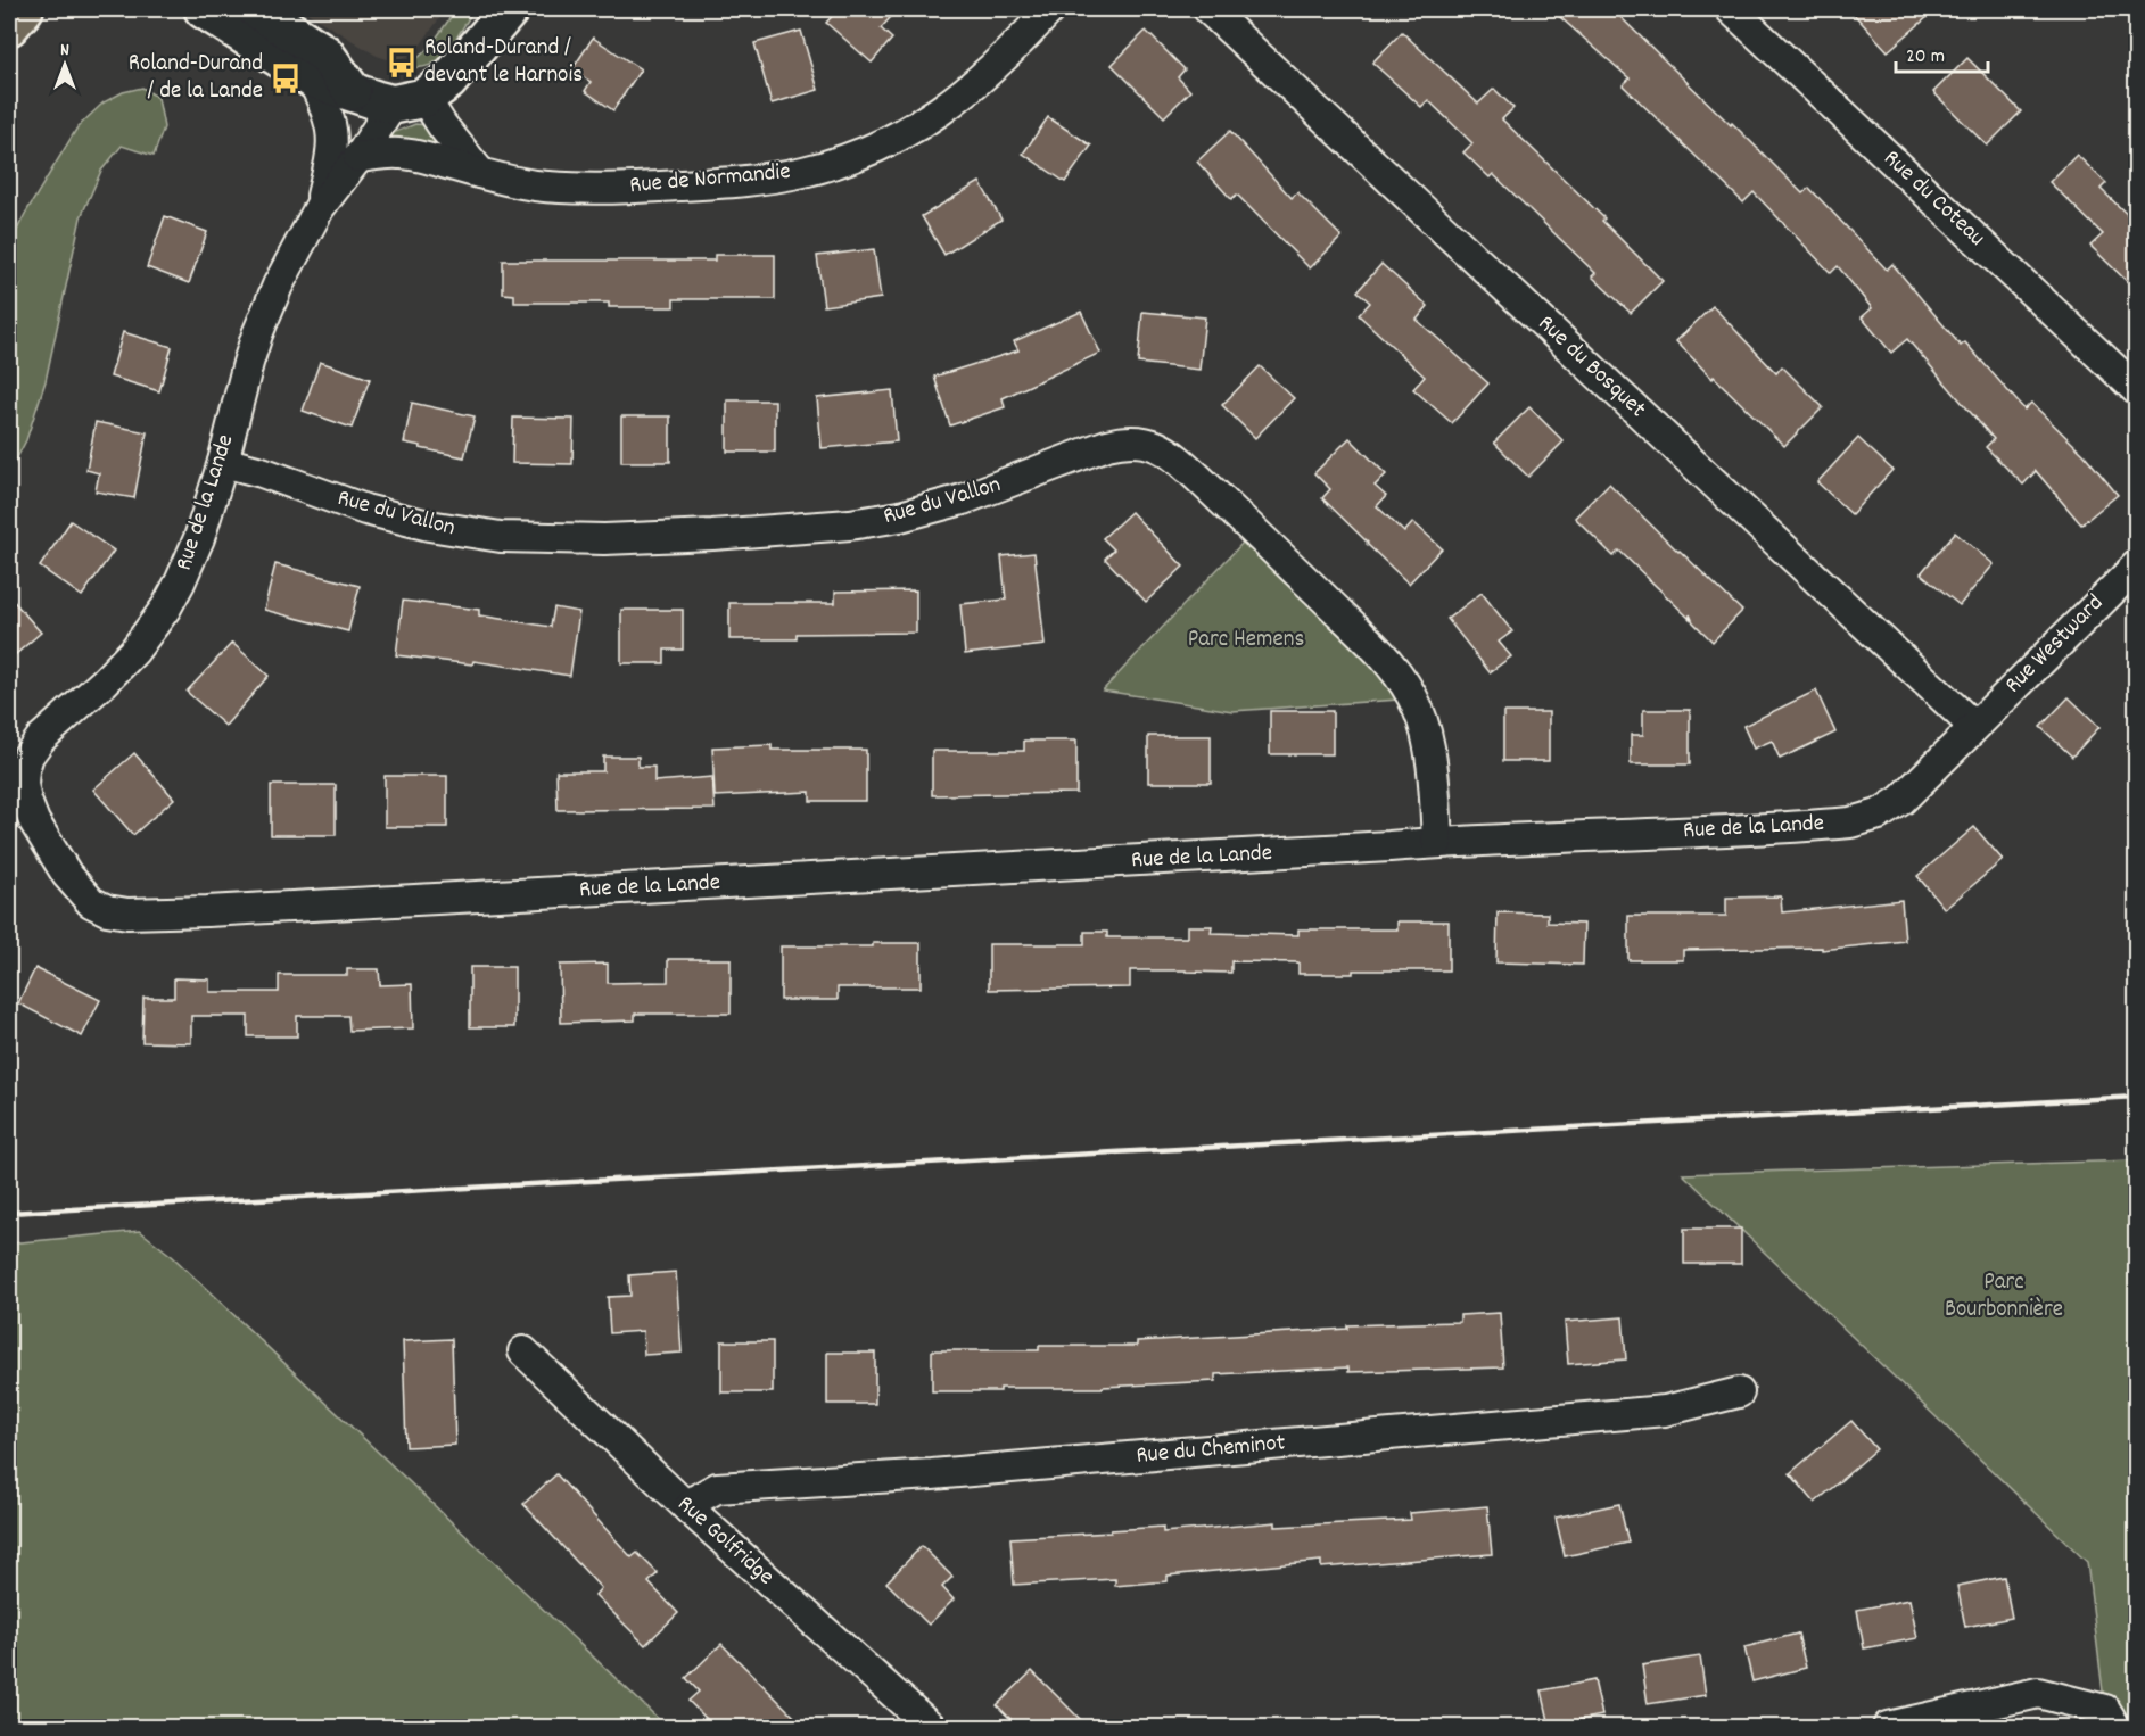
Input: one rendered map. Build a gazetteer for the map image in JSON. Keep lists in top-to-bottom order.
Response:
{
  "streets": {
    "street": [
      "Rue de Normandie",
      "Rue du Coteau",
      "Rue du Bosquet",
      "Rue du Vallon",
      "Rue de la Lande",
      "Rue Westward",
      "Rue du Cheminot",
      "Rue Golfridge"
    ]
  },
  "crossings": [
    ["Rue de Normandie", "Rue de la Lande"],
    ["Rue du Bosquet", "Rue de la Lande"],
    ["Rue du Bosquet", "Rue Westward"],
    ["Rue du Vallon", "Rue de la Lande"],
    ["Rue de la Lande", "Rue Westward"],
    ["Rue du Cheminot", "Rue Golfridge"]
  ],
  "parks": ["Parc Hemens", "Parc Bourbonnière"],
  "places": {
    "bus stop": ["Roland-Durand / devant le Harnois", "Roland-Durand / de la Lande"]
  },
  "scale_bar": "20 m",
  "north": "top"
}
